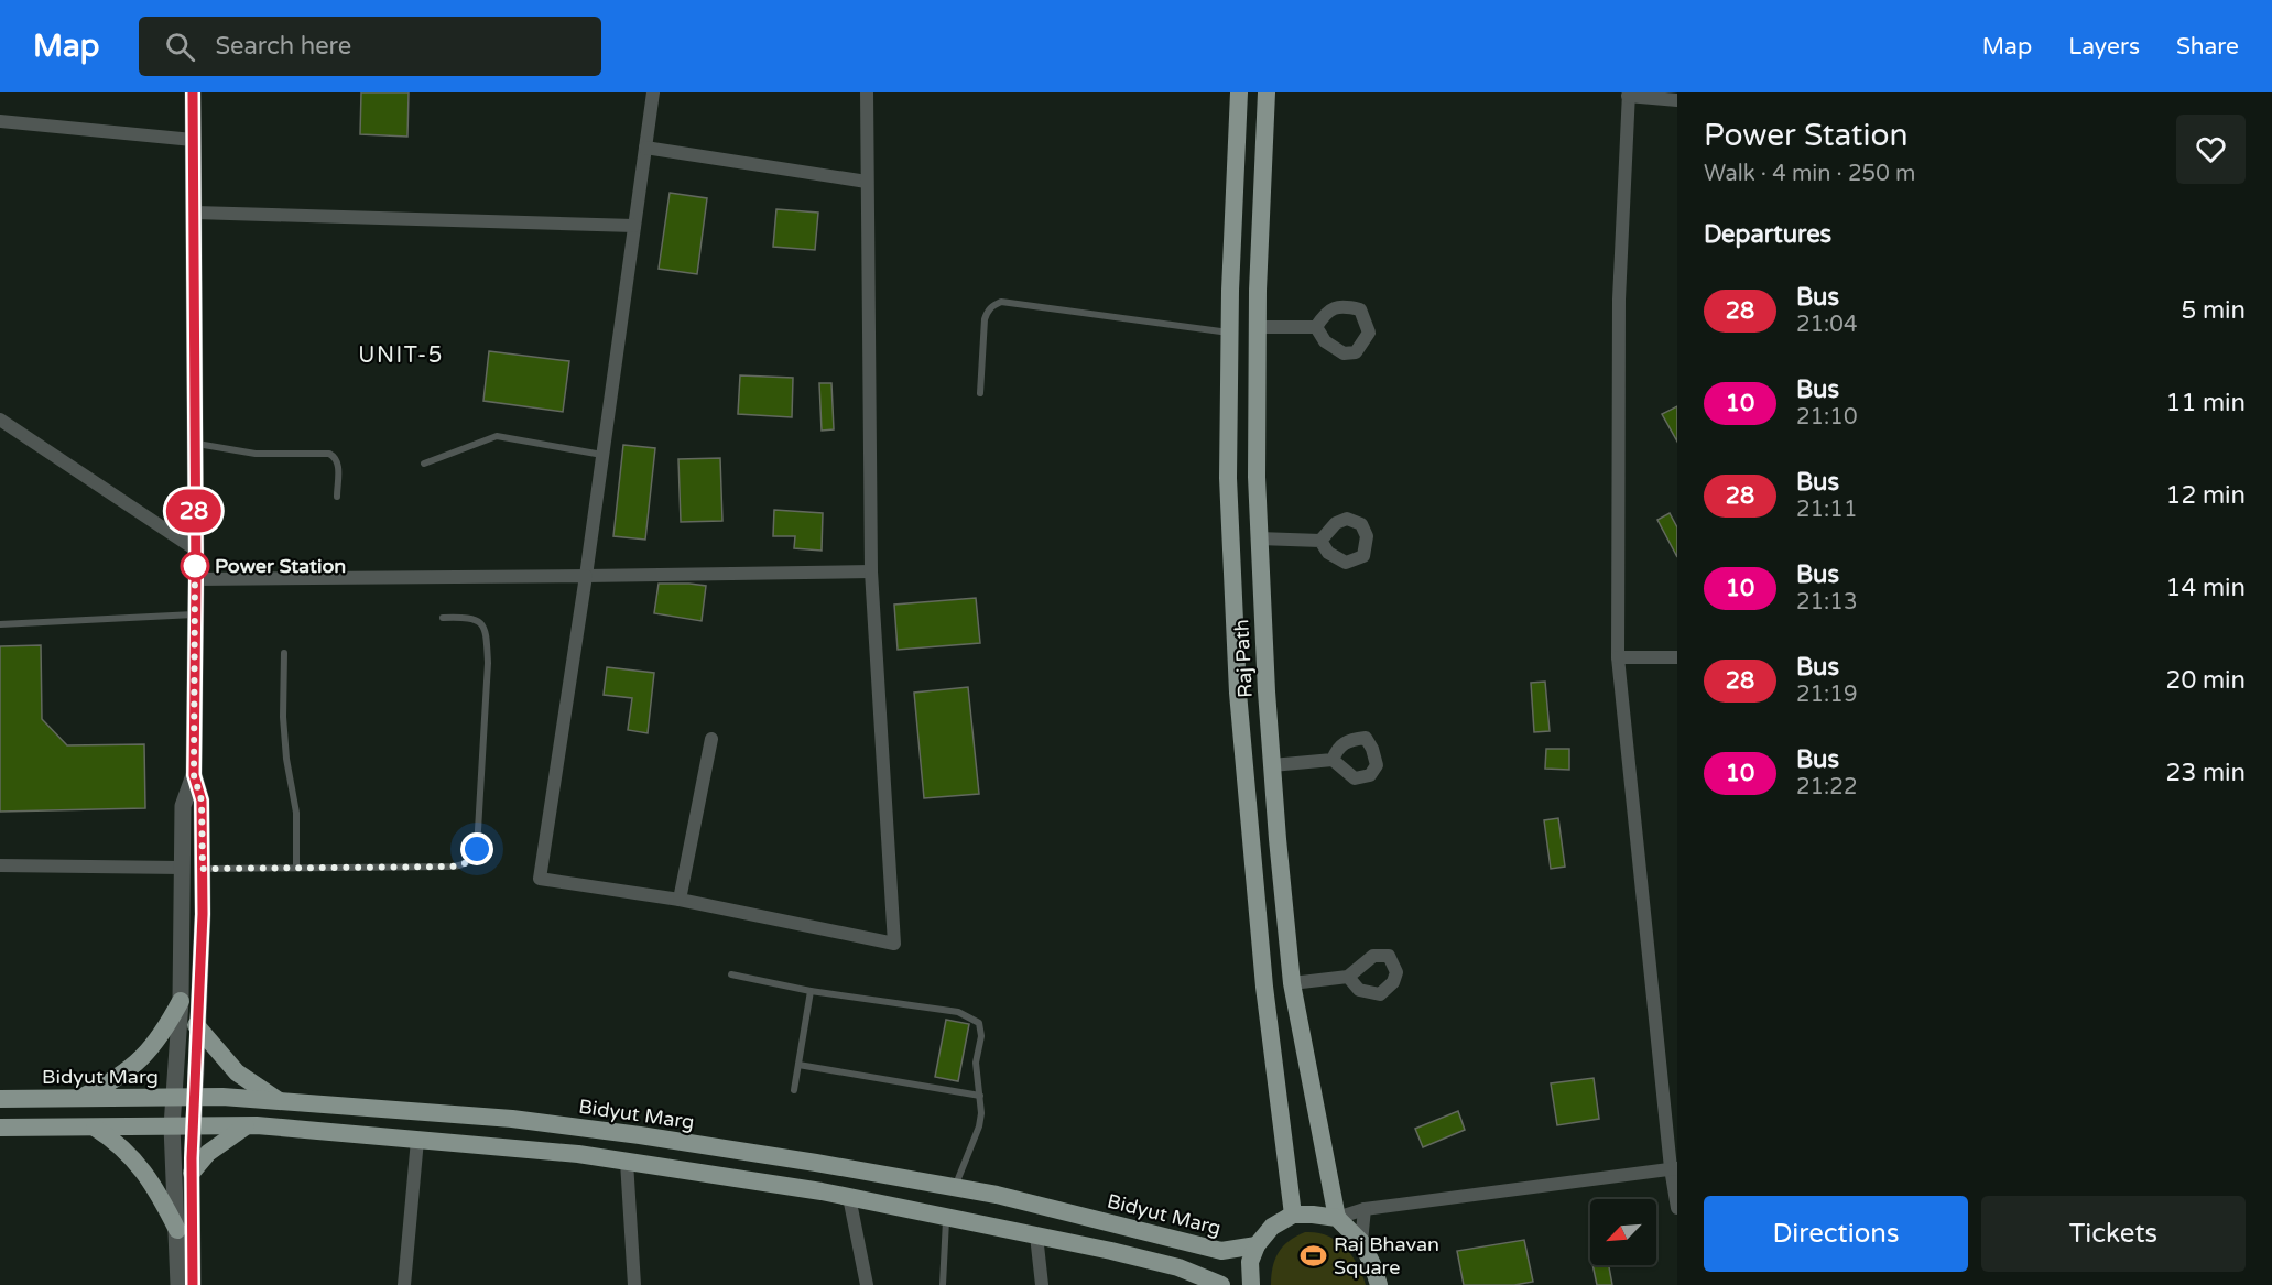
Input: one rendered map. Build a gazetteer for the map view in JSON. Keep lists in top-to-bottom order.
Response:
{
  "streets": {
    "main road": ["Raj Path", "Bidyut Marg"]
  },
  "districts": ["UNIT-5"],
  "places": {
    "other": ["Power Station"],
    "sports": ["Raj Bhavan Square"]
  },
  "lines": ["bus line 28"],
  "north": "bottom left",
  "page": {
    "header": "Map",
    "search": "Search here",
    "nav": ["Map", "Layers", "Share"],
    "on_map": "28",
    "heading": [
      ["Power Station", "Walk · 4 min · 250 m"],
      "Departures"
    ],
    "list": [
      {
        "mark": "28",
        "name": "Bus",
        "note": "21:04",
        "value": "5 min"
      },
      {
        "mark": "10",
        "name": "Bus",
        "note": "21:10",
        "value": "11 min"
      },
      {
        "mark": "28",
        "name": "Bus",
        "note": "21:11",
        "value": "12 min"
      },
      {
        "mark": "10",
        "name": "Bus",
        "note": "21:13",
        "value": "14 min"
      },
      {
        "mark": "28",
        "name": "Bus",
        "note": "21:19",
        "value": "20 min"
      },
      {
        "mark": "10",
        "name": "Bus",
        "note": "21:22",
        "value": "23 min"
      }
    ],
    "buttons": ["Directions", "Tickets"]
  }
}
